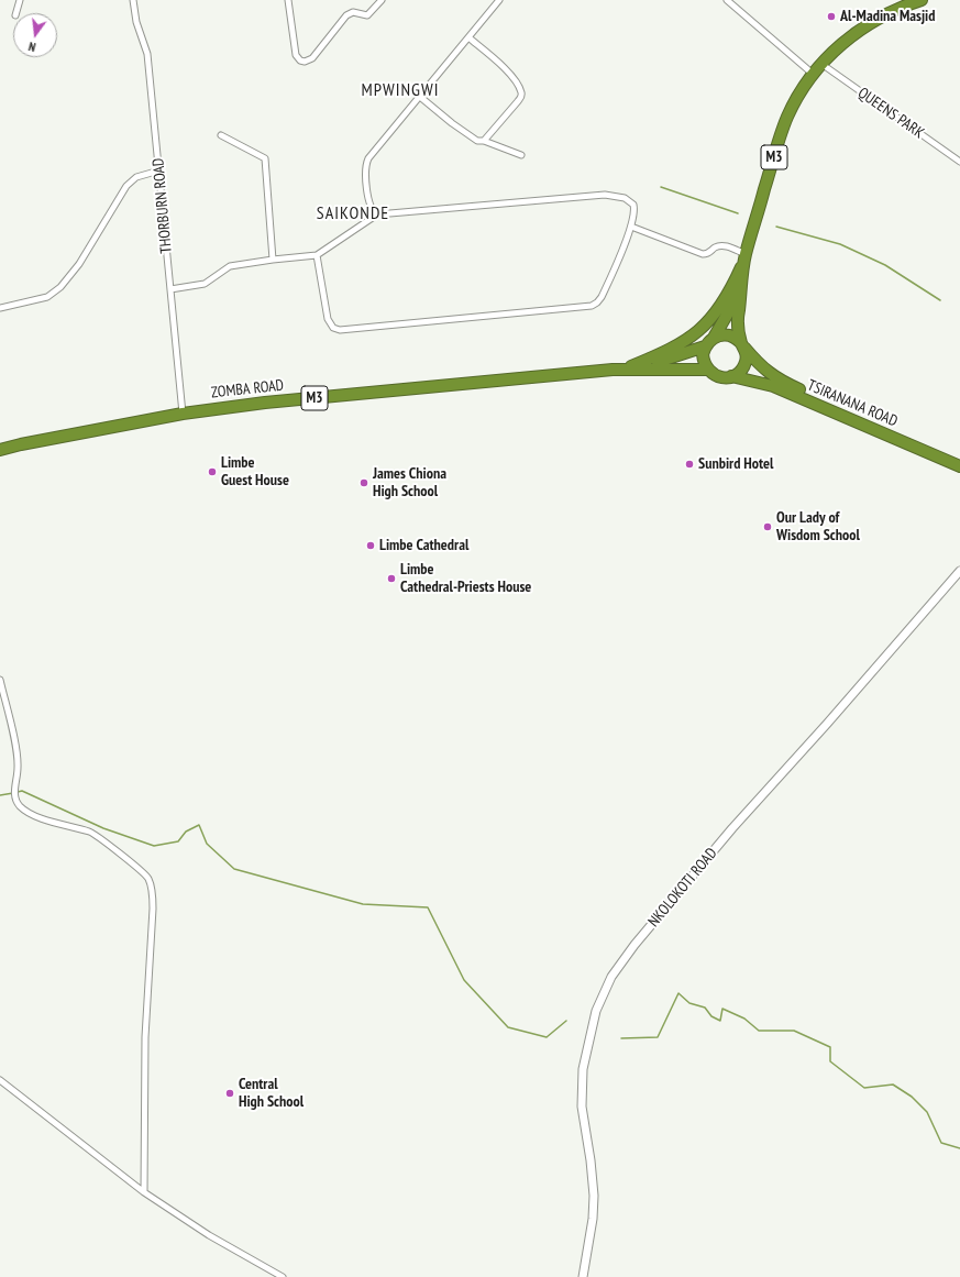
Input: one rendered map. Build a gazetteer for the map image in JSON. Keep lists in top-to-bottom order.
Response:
{
  "streets": {
    "highway": ["M3", "ZOMBA ROAD", "TSIRANANA ROAD"],
    "main road": ["NKOLOKOTI ROAD"],
    "street": ["QUEENS PARK", "THORBURN ROAD"]
  },
  "crossings": [
    ["QUEENS PARK", "M3"],
    ["M3", "ZOMBA ROAD"],
    ["M3", "TSIRANANA ROAD"],
    ["THORBURN ROAD", "ZOMBA ROAD"],
    ["ZOMBA ROAD", "TSIRANANA ROAD"]
  ],
  "districts": ["MPWINGWI", "SAIKONDE"],
  "places": [
    "Al-Madina Masjid",
    "Sunbird Hotel",
    "Limbe Guest House",
    "James Chiona High School",
    "Our Lady of Wisdom School",
    "Limbe Cathedral",
    "Limbe Cathedral-Priests House",
    "Central High School"
  ],
  "north": "bottom"
}
